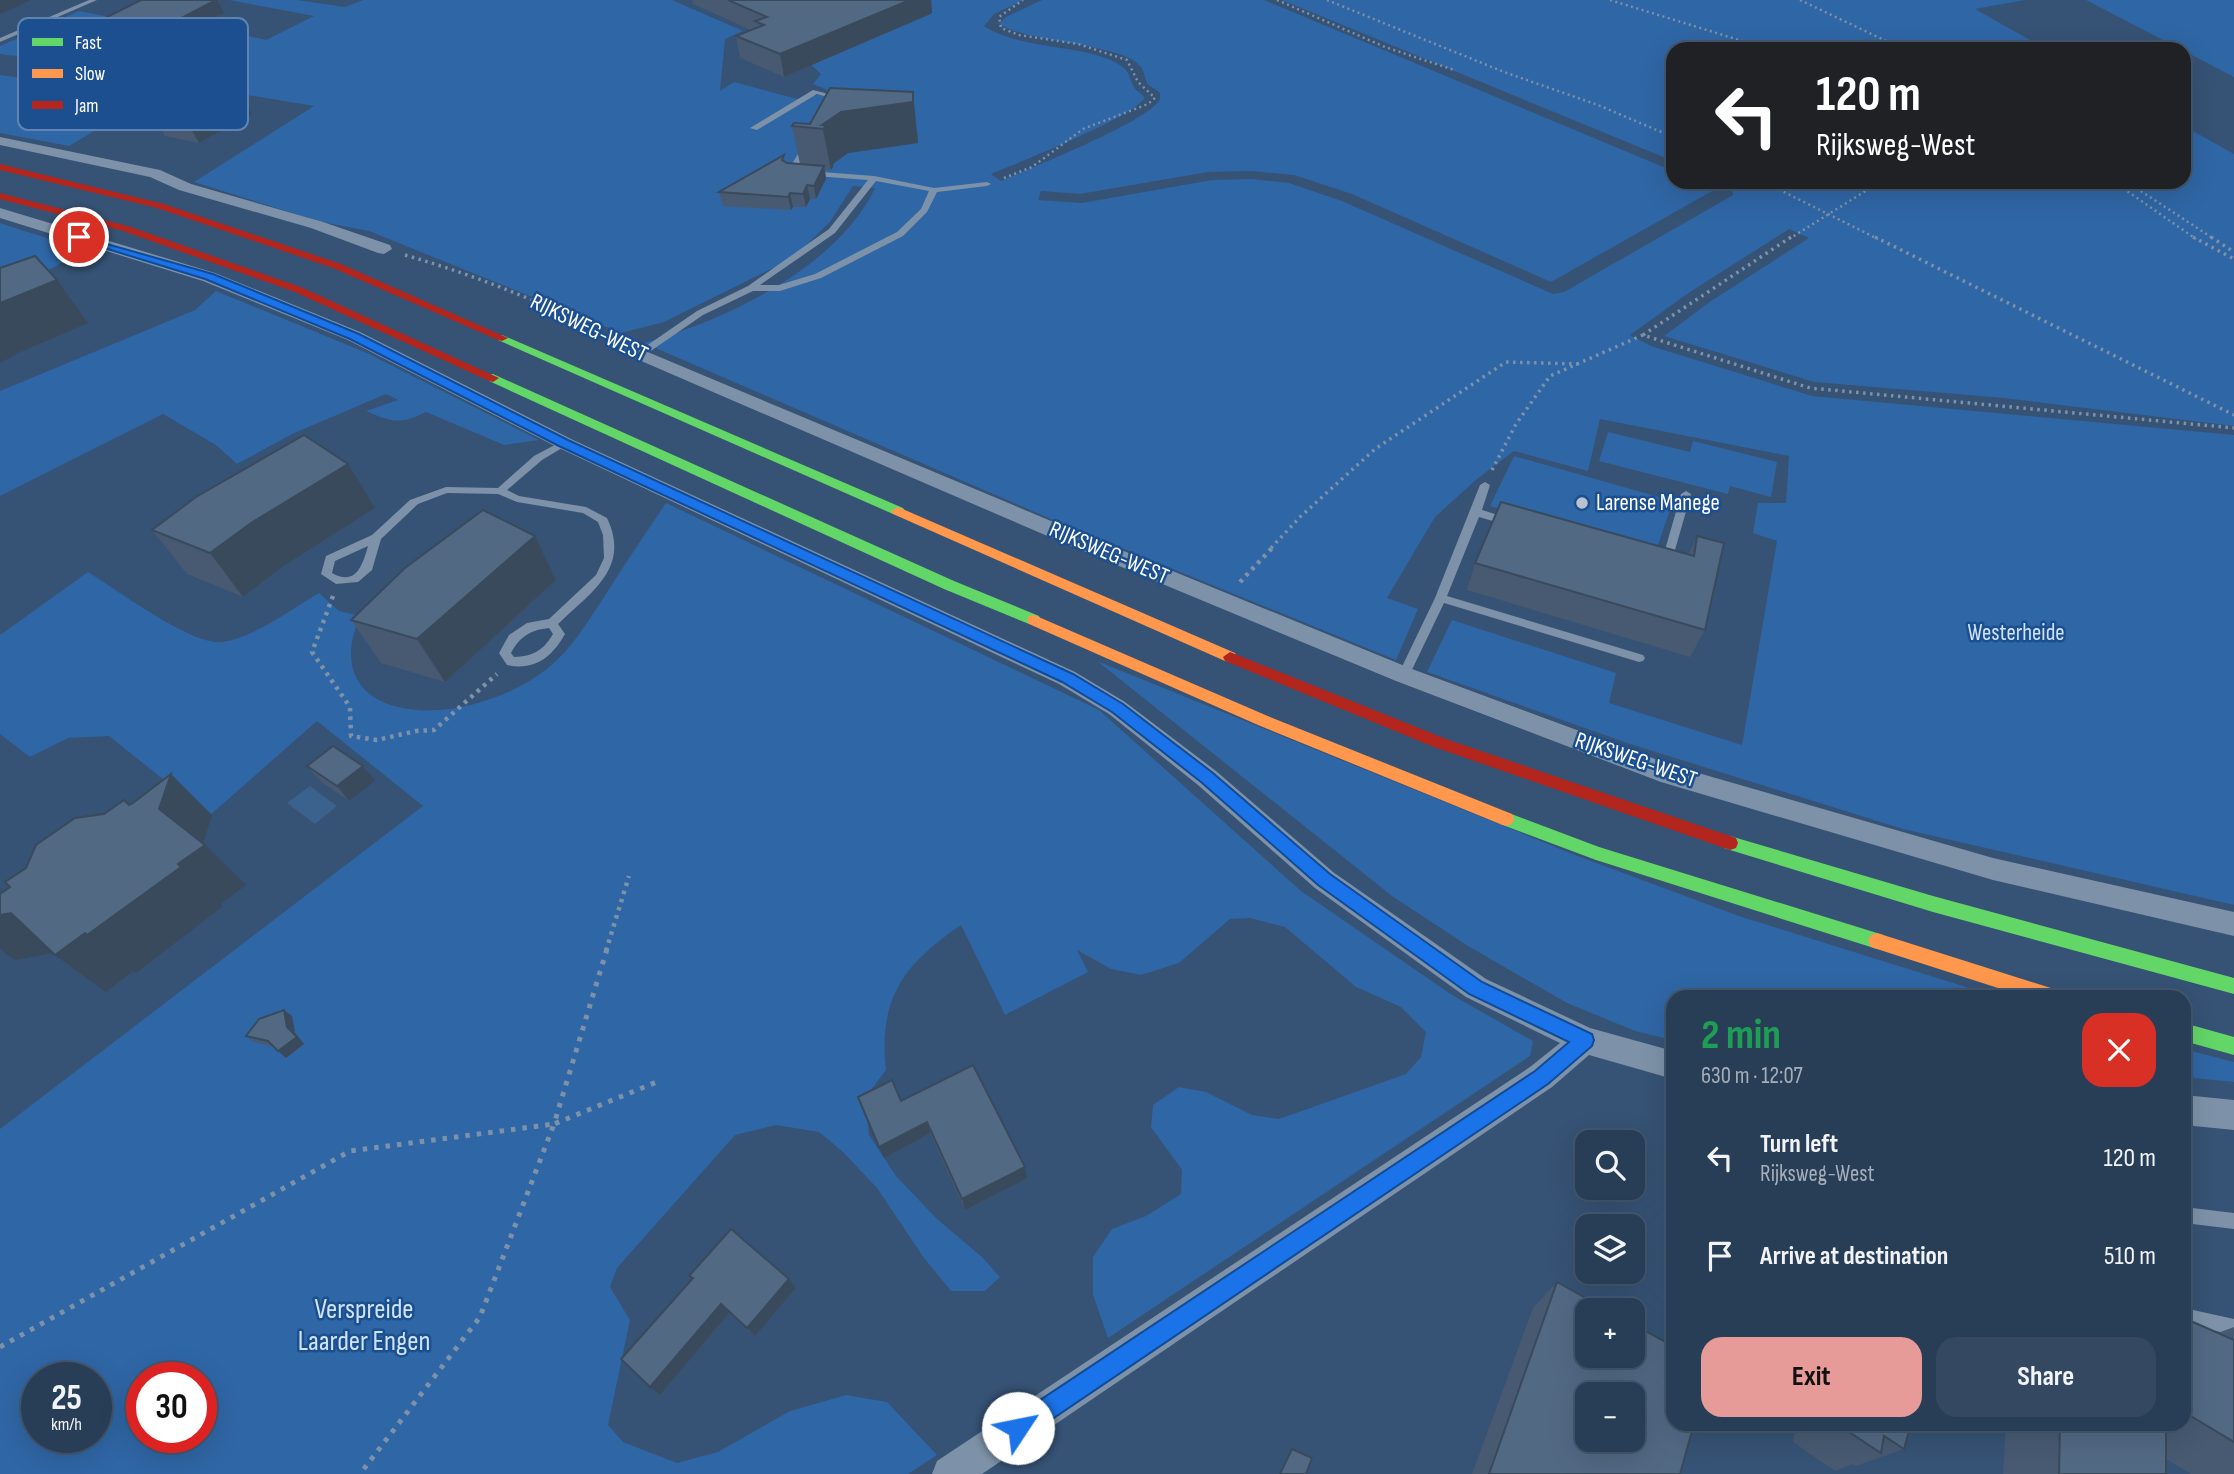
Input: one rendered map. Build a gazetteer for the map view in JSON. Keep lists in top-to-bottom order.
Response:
{
  "streets": {
    "street": ["RIJKSWEG-WEST"]
  },
  "parks": ["Westerheide", "Verspreide Laarder Engen"],
  "places": ["Larense Manege"],
  "legend": ["Fast", "Slow", "Jam"],
  "page": {
    "turn": ["120 m", "Rijksweg-West"],
    "heading": ["2 min", "630 m · 12:07"],
    "list": [
      {
        "name": "Turn left",
        "note": "Rijksweg-West",
        "value": "120 m"
      },
      {
        "name": "Arrive at destination",
        "value": "510 m"
      }
    ],
    "map_buttons": ["+", "−"],
    "buttons": ["Exit", "Share"],
    "speed": "25 km/h",
    "limit": "30"
  }
}
